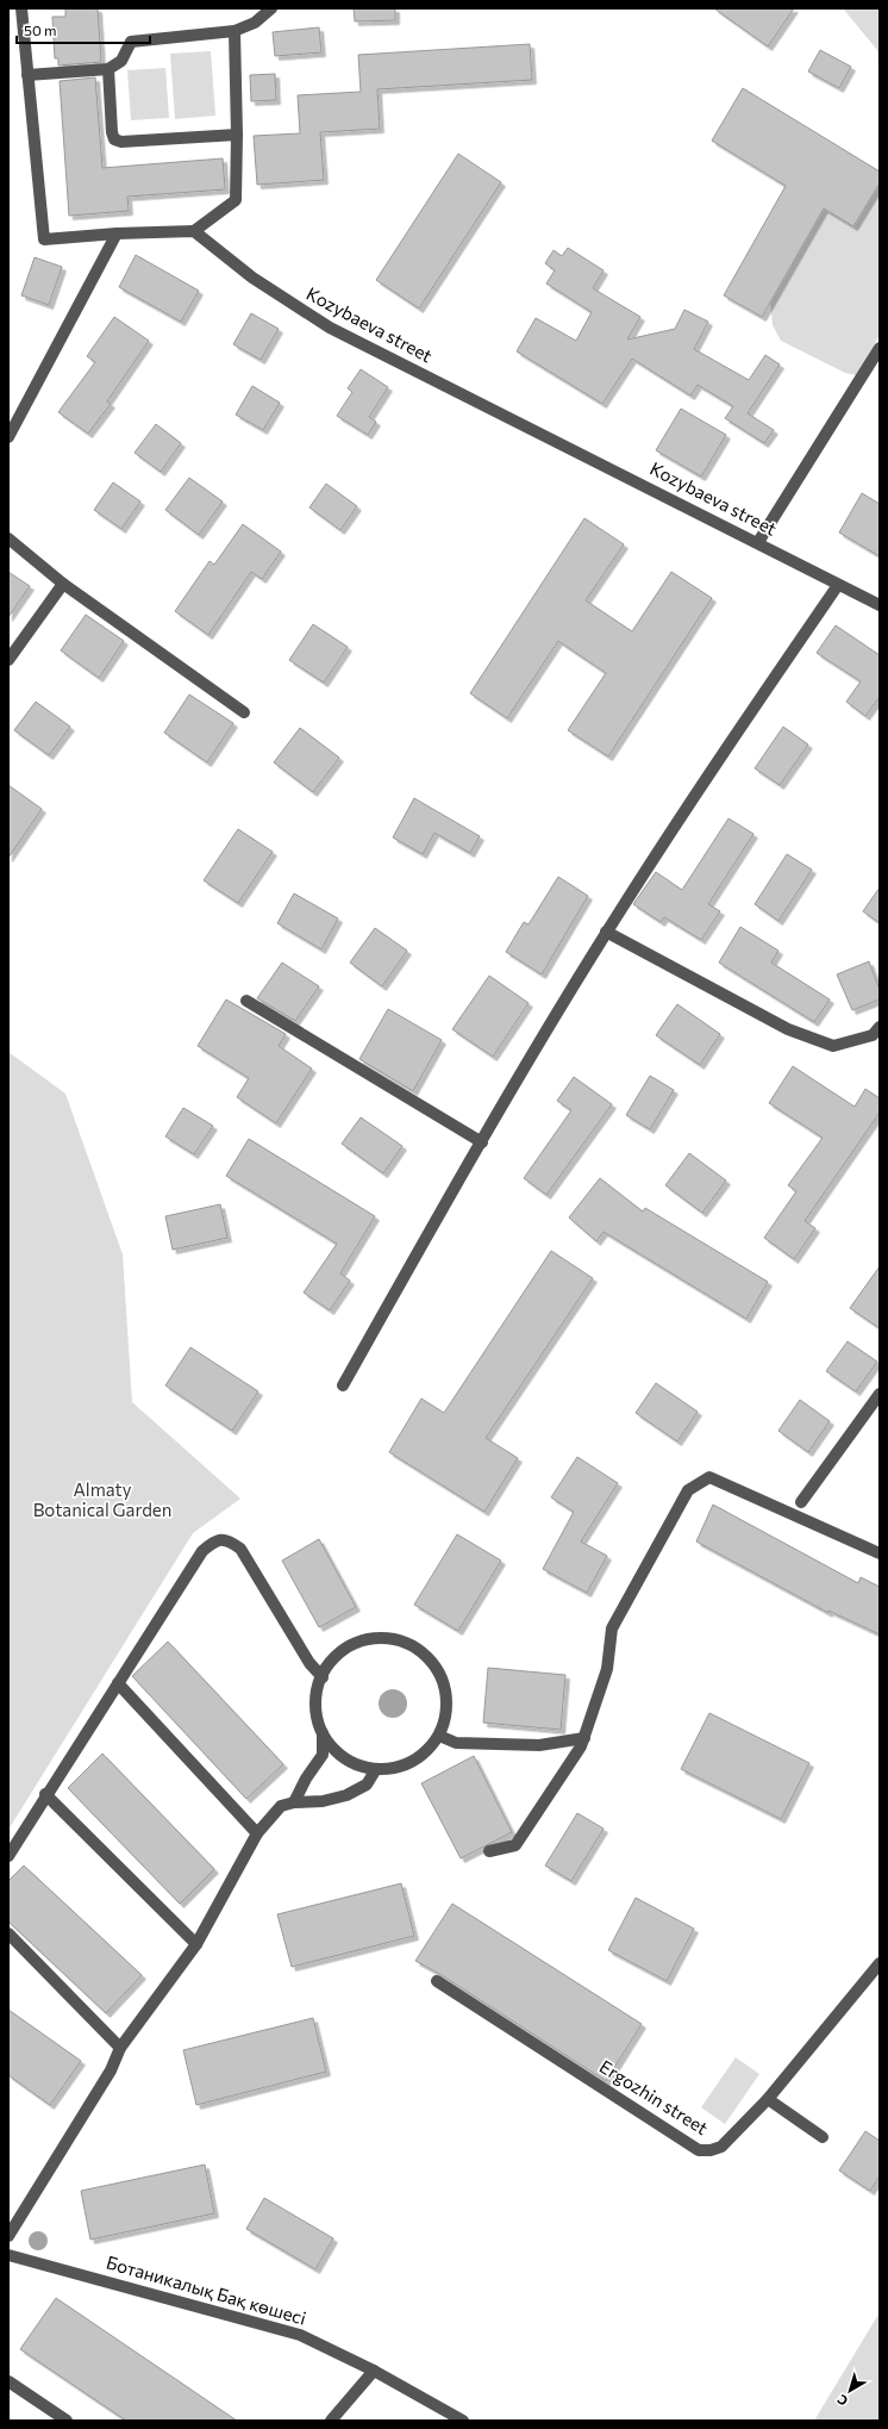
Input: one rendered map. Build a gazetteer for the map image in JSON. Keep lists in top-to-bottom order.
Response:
{
  "streets": {
    "street": ["Kozybaeva street", "Ergozhin street", "Ботаникалық Бақ көшесі"]
  },
  "parks": ["Almaty Botanical Garden"],
  "scale_bar": "50 m",
  "north": "bottom left"
}
